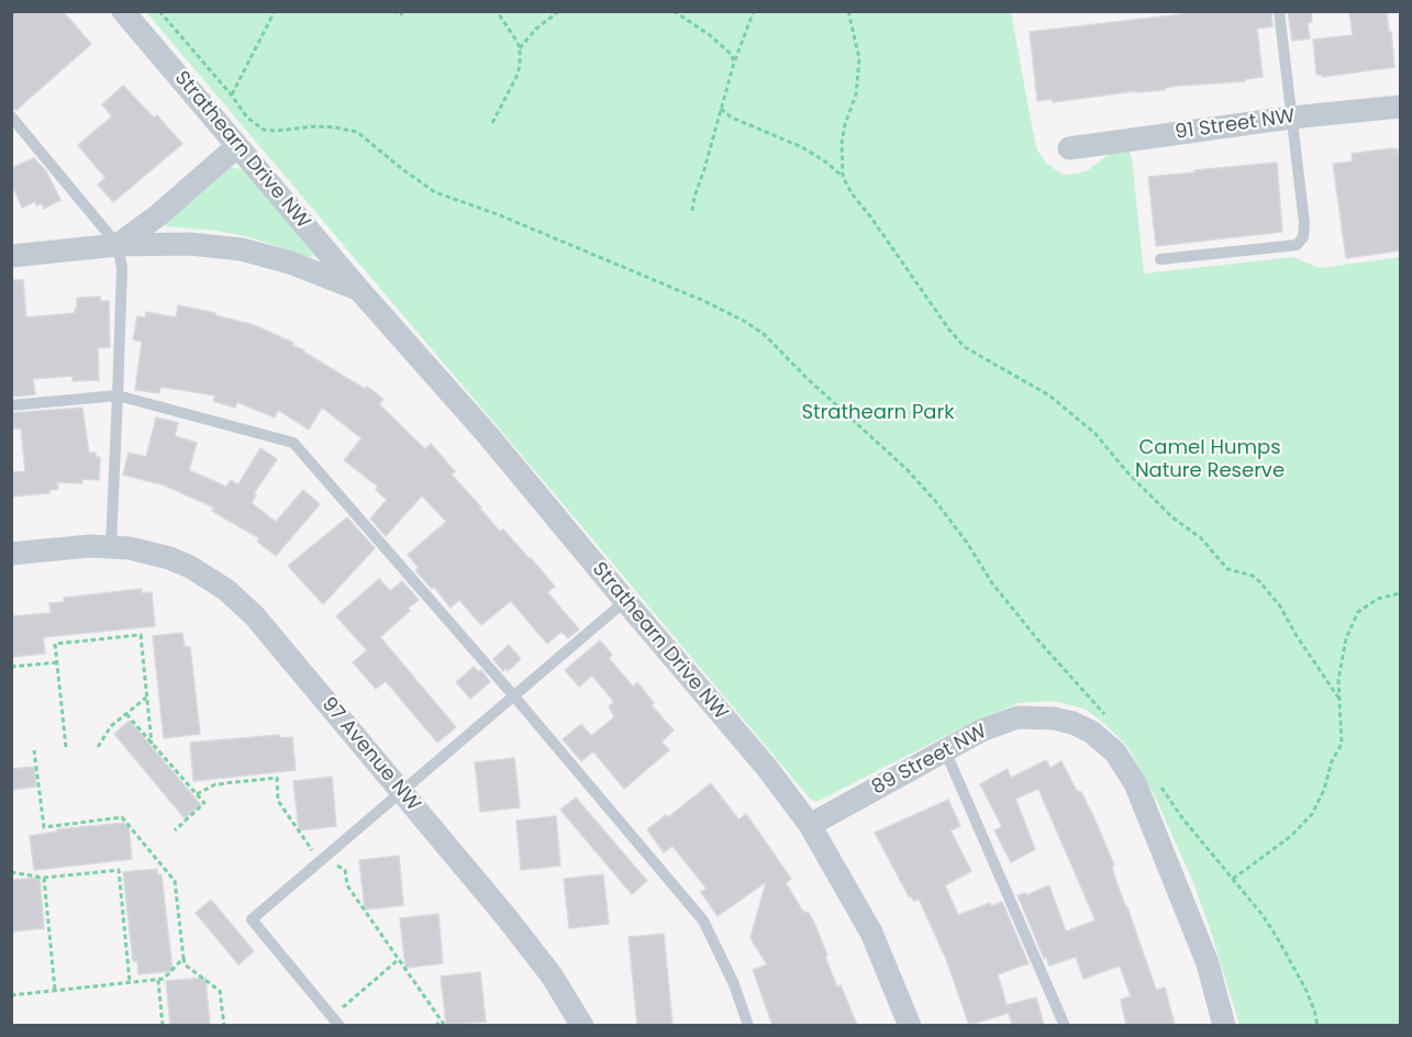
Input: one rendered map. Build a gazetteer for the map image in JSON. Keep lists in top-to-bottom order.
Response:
{
  "streets": {
    "street": [
      "91 Street NW",
      "Strathearn Drive NW",
      "97 Avenue NW",
      "89 Street NW"
    ]
  },
  "crossings": [
    ["Strathearn Drive NW", "89 Street NW"]
  ],
  "parks": ["Strathearn Park", "Camel Humps Nature Reserve"]
}
